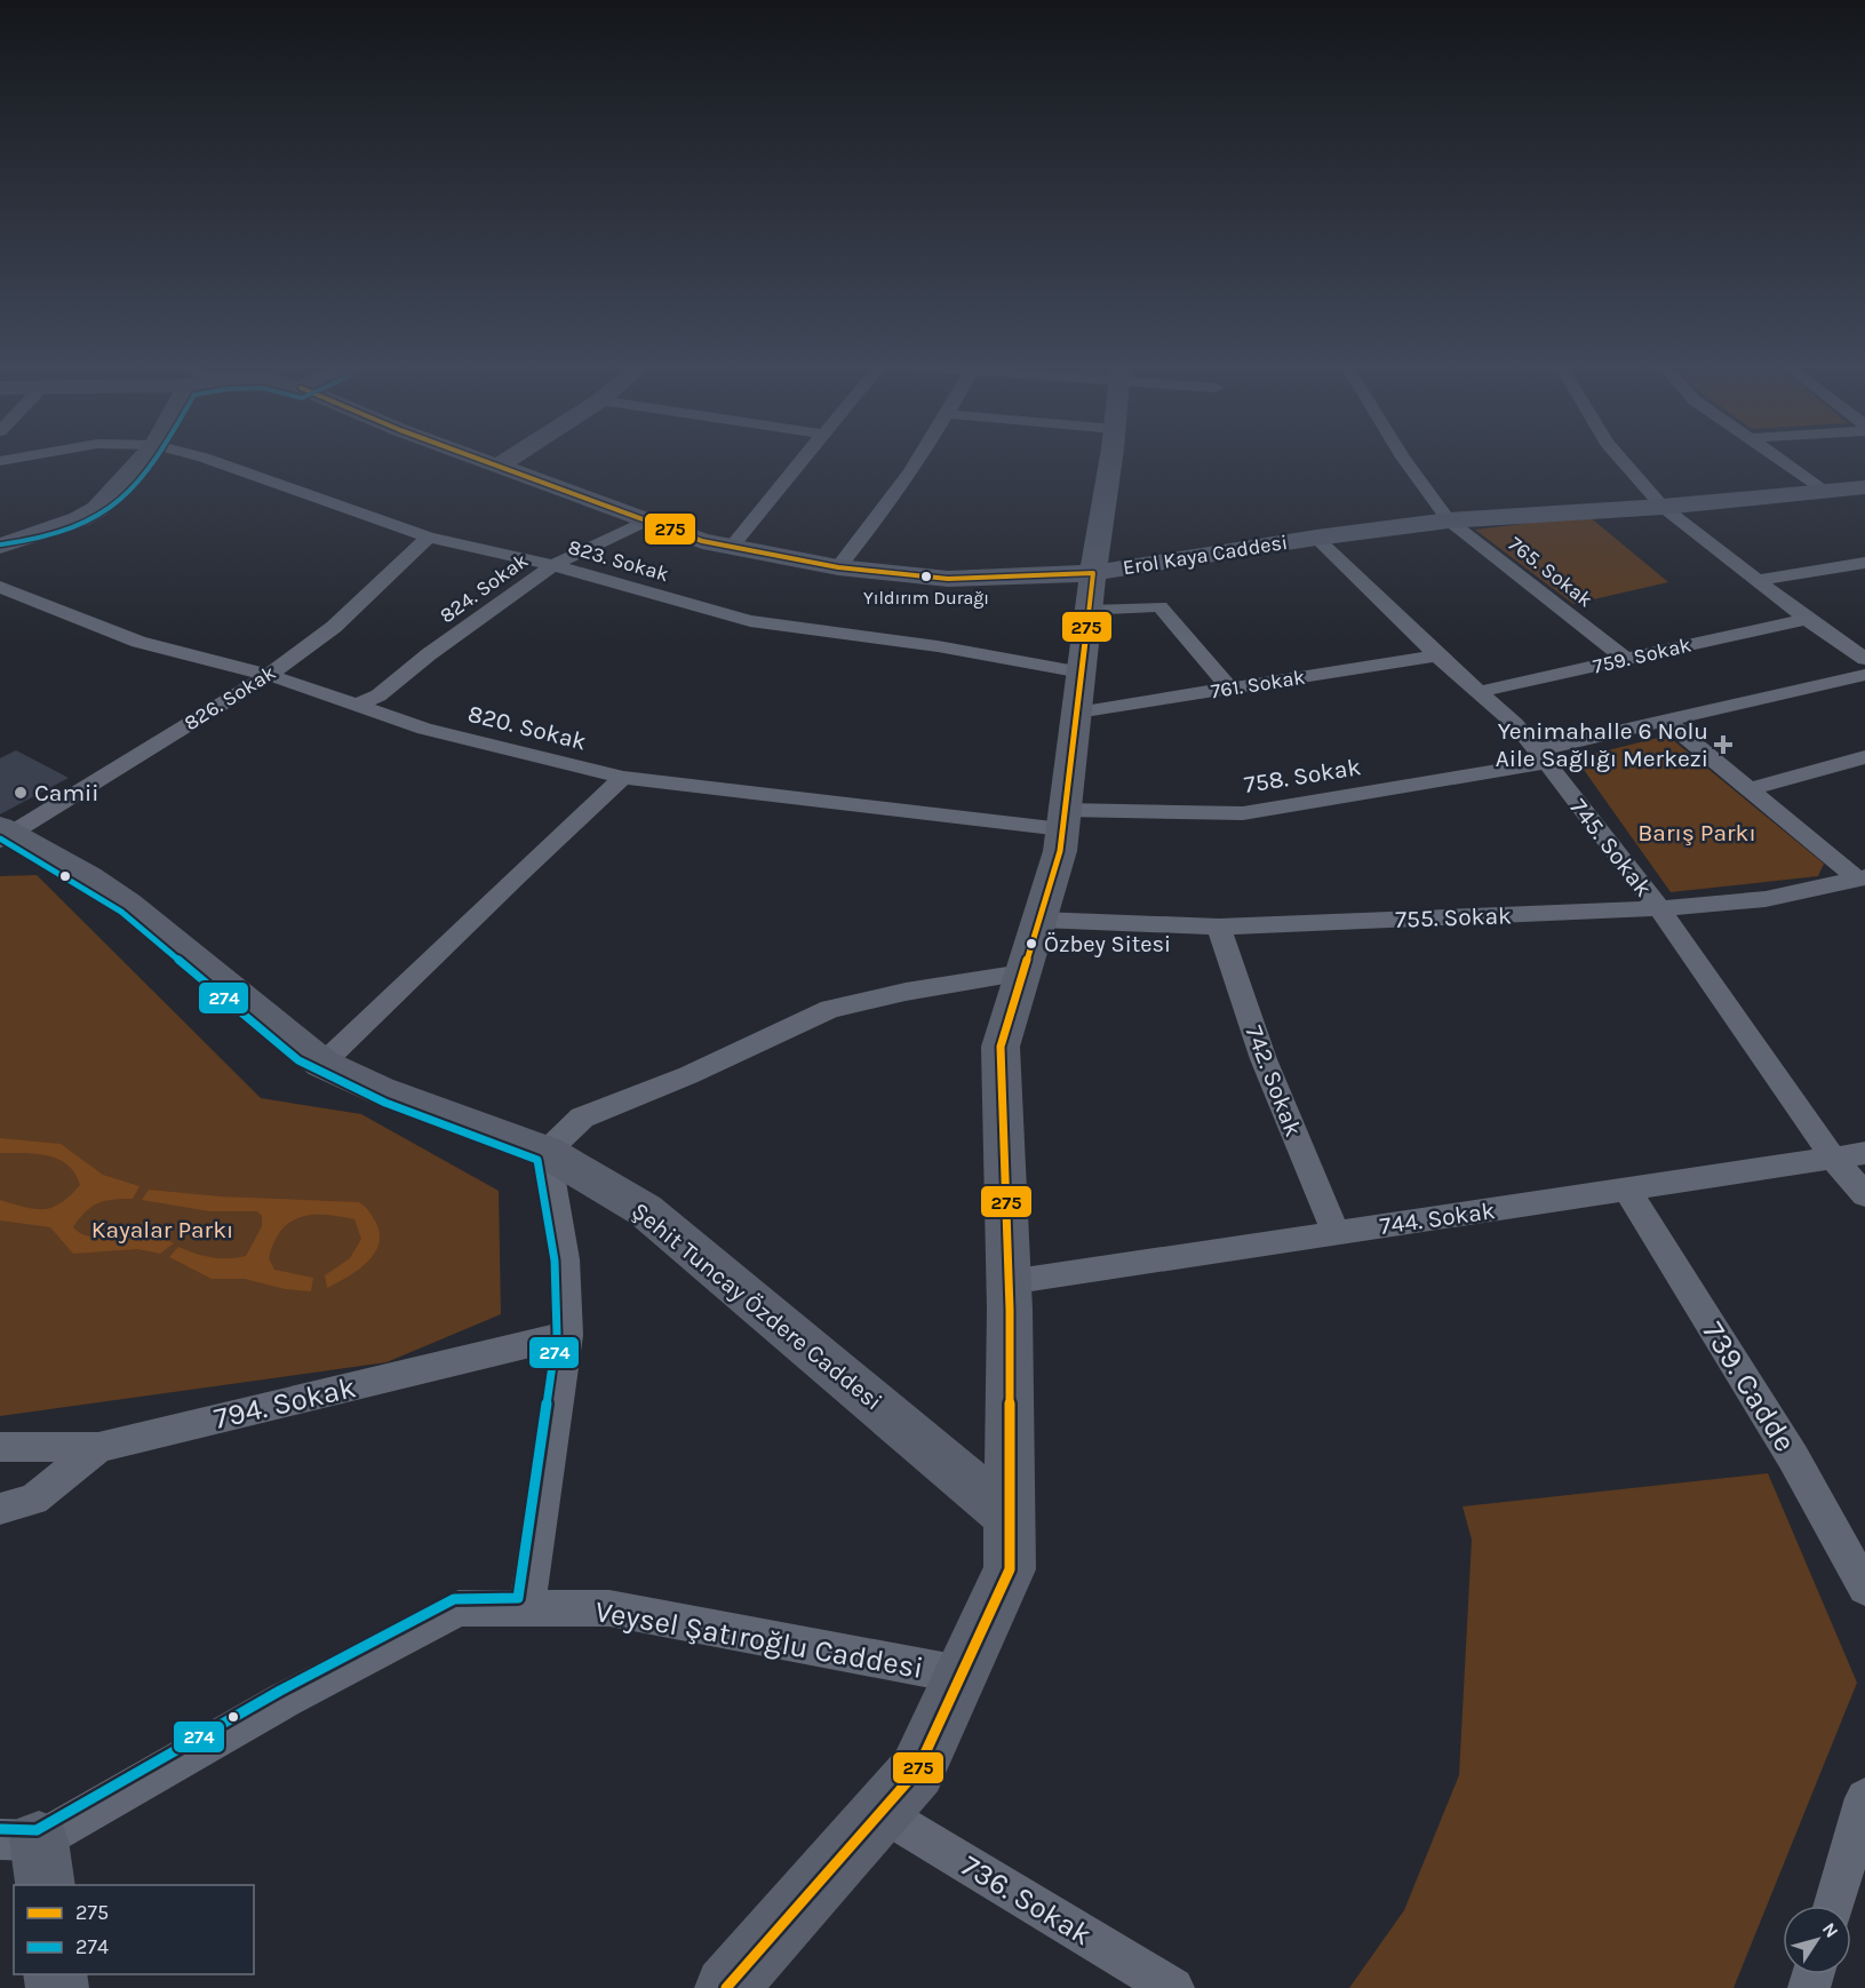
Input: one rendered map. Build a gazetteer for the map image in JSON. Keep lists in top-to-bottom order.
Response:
{
  "streets": {
    "street": [
      "Erol Kaya Caddesi",
      "823. Sokak",
      "765. Sokak",
      "824. Sokak",
      "759. Sokak",
      "761. Sokak",
      "826. Sokak",
      "820. Sokak",
      "758. Sokak",
      "745. Sokak",
      "755. Sokak",
      "742. Sokak",
      "744. Sokak",
      "Şehit Tuncay Özdere Caddesi",
      "739. Cadde",
      "794. Sokak",
      "Veysel Şatıroğlu Caddesi",
      "736. Sokak"
    ]
  },
  "crossings": [
    ["Erol Kaya Caddesi", "765. Sokak"],
    ["Erol Kaya Caddesi", "824. Sokak"],
    ["Erol Kaya Caddesi", "745. Sokak"],
    ["823. Sokak", "824. Sokak"],
    ["823. Sokak", "761. Sokak"],
    ["823. Sokak", "826. Sokak"],
    ["765. Sokak", "759. Sokak"],
    ["824. Sokak", "820. Sokak"],
    ["759. Sokak", "745. Sokak"],
    ["761. Sokak", "745. Sokak"],
    ["826. Sokak", "820. Sokak"],
    ["826. Sokak", "Şehit Tuncay Özdere Caddesi"],
    ["820. Sokak", "758. Sokak"],
    ["758. Sokak", "745. Sokak"],
    ["745. Sokak", "755. Sokak"],
    ["745. Sokak", "744. Sokak"],
    ["755. Sokak", "742. Sokak"],
    ["742. Sokak", "744. Sokak"],
    ["744. Sokak", "739. Cadde"]
  ],
  "parks": ["Barış Parkı", "Kayalar Parkı"],
  "places": {
    "other": ["Yıldırım Durağı", "Camii", "Özbey Sitesi"],
    "health": ["Yenimahalle 6 Nolu Aile Sağlığı Merkezi"]
  },
  "lines": ["transit line 275", "transit line 274"],
  "legend": ["275", "274"],
  "north": "top right"
}
